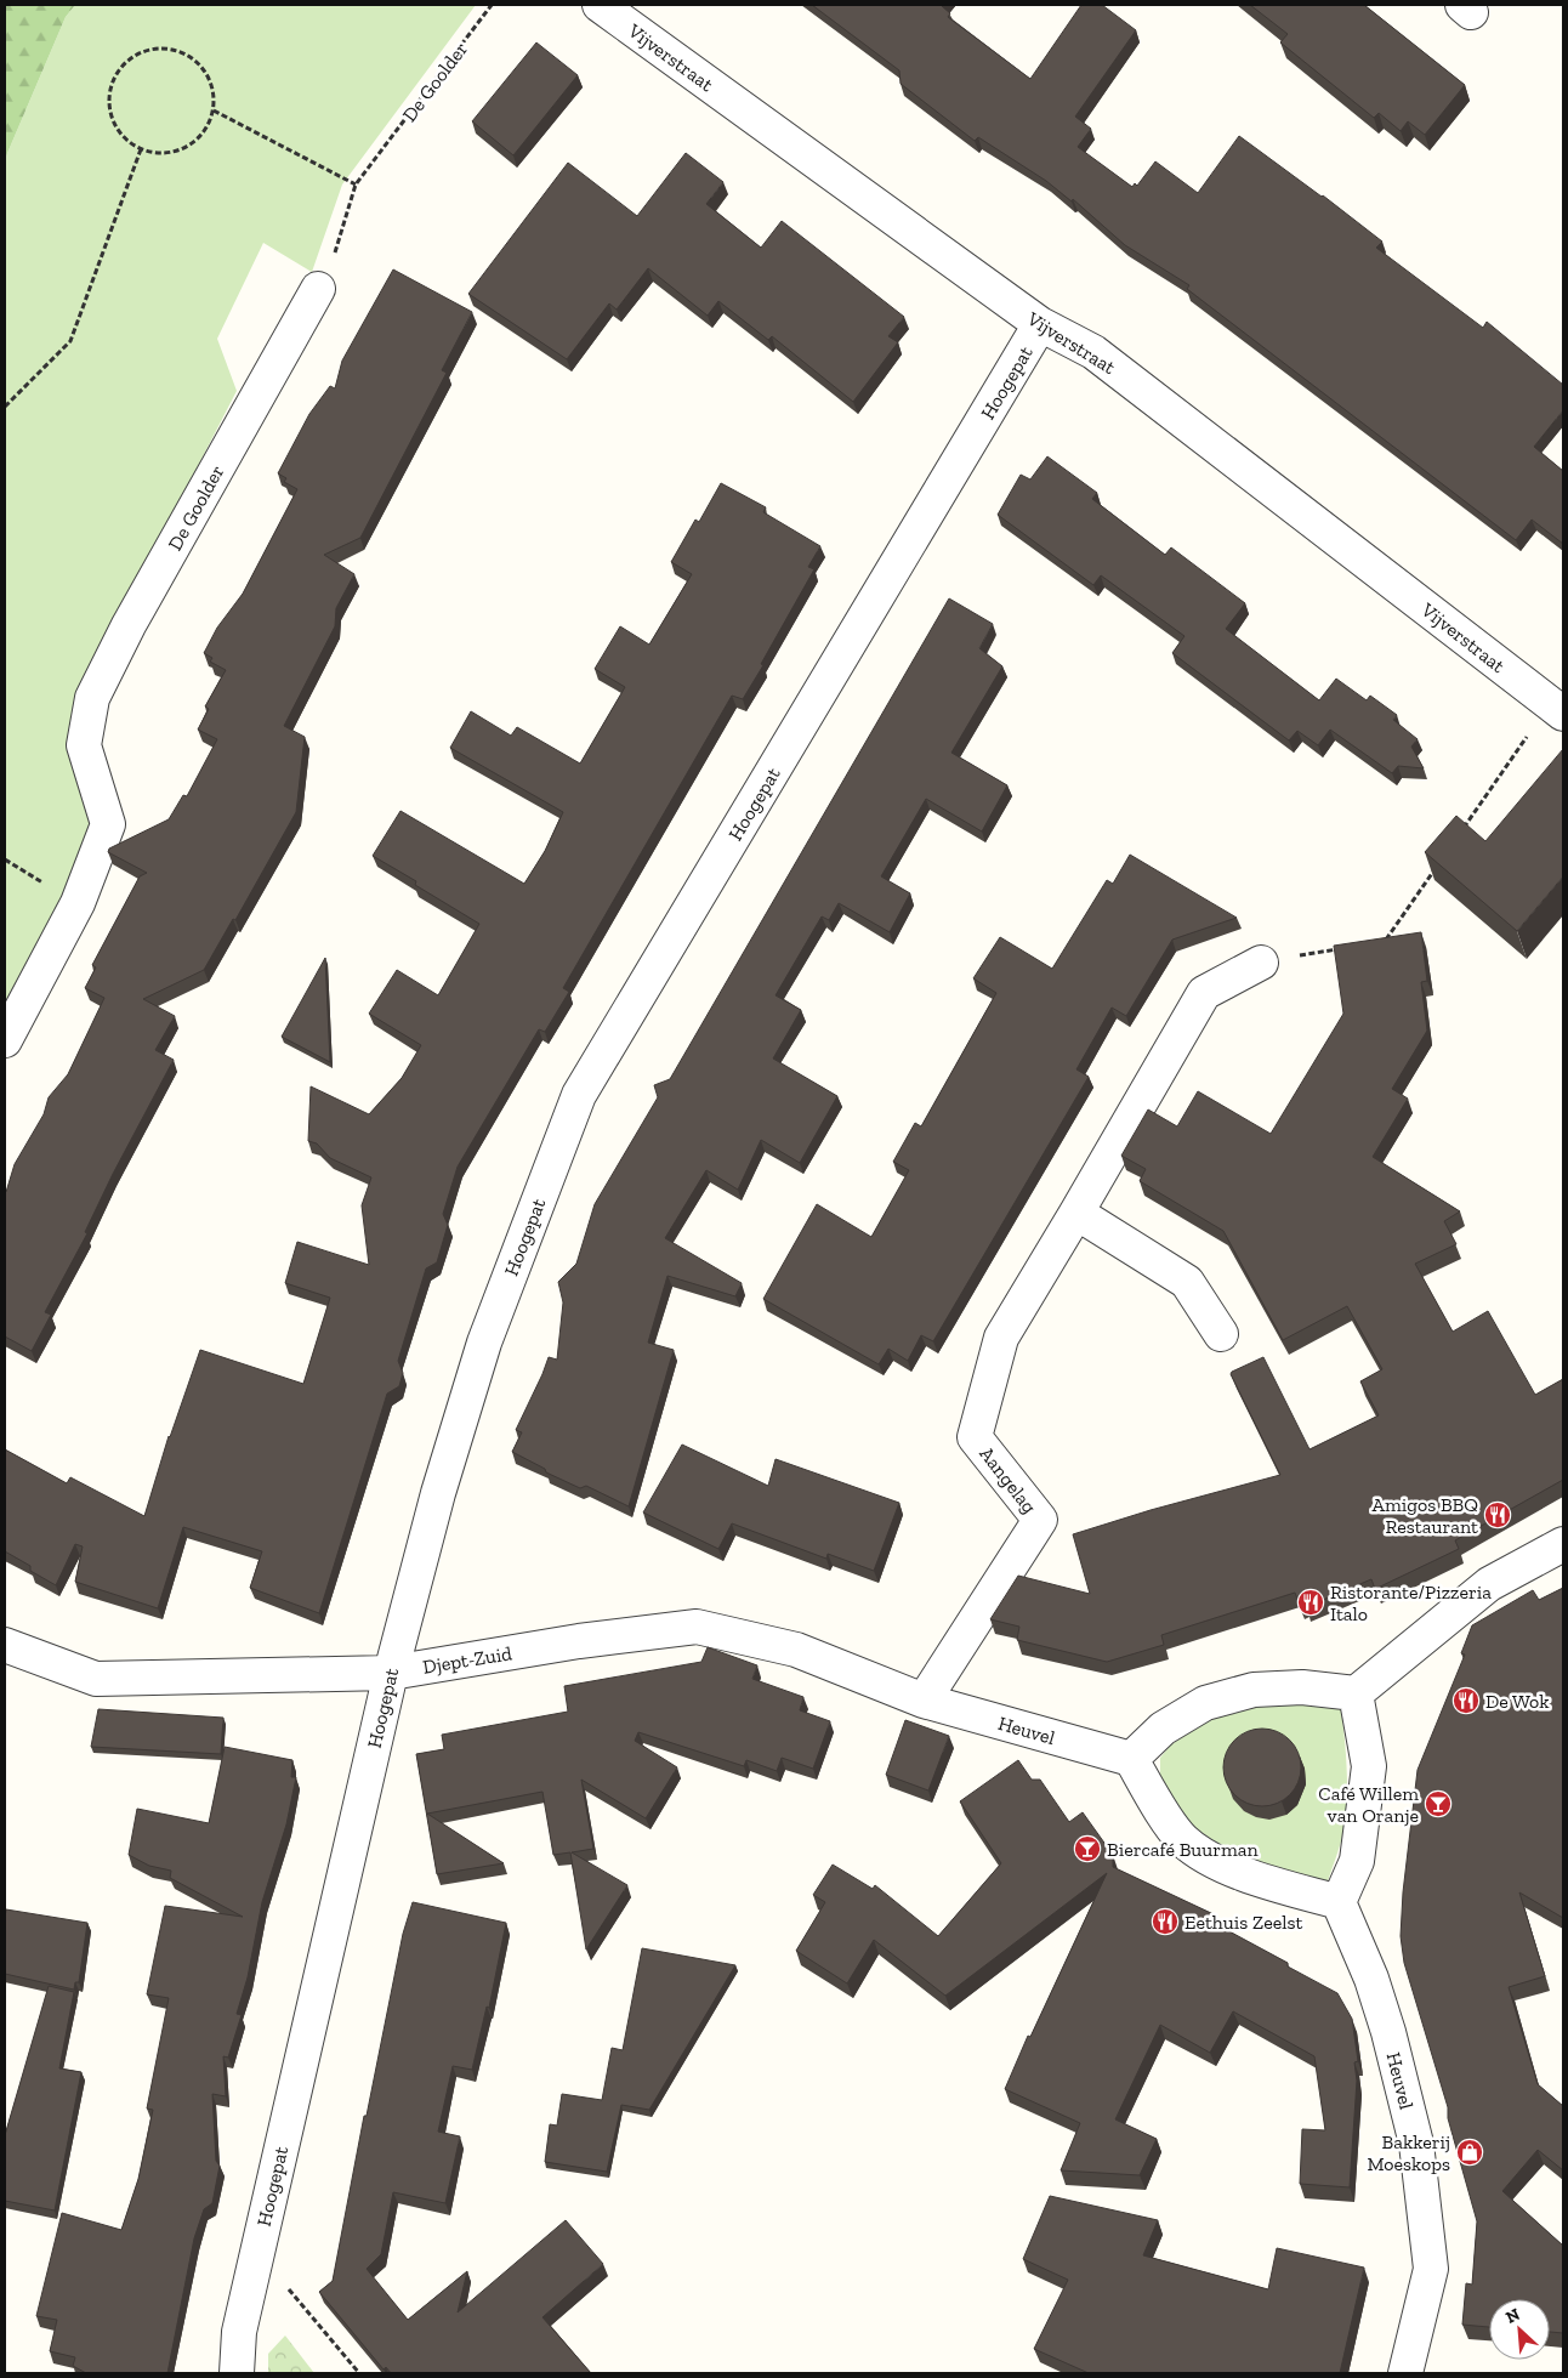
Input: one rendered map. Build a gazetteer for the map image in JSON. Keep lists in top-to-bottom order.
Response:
{
  "streets": {
    "street": [
      "Vijverstraat",
      "De Goolder",
      "Hoogepat",
      "Aangelag",
      "Djept-Zuid",
      "Heuvel"
    ]
  },
  "crossings": [
    ["Vijverstraat", "Hoogepat"],
    ["Hoogepat", "Djept-Zuid"],
    ["Aangelag", "Djept-Zuid"],
    ["Aangelag", "Heuvel"],
    ["Djept-Zuid", "Heuvel"]
  ],
  "places": {
    "restaurant": [
      "Amigos BBQ Restaurant",
      "Ristorante/Pizzeria Italo",
      "De Wok",
      "Eethuis Zeelst"
    ],
    "bar": ["Café Willem van Oranje", "Biercafé Buurman"],
    "shop": ["Bakkerij Moeskops"]
  },
  "north": "top left"
}
